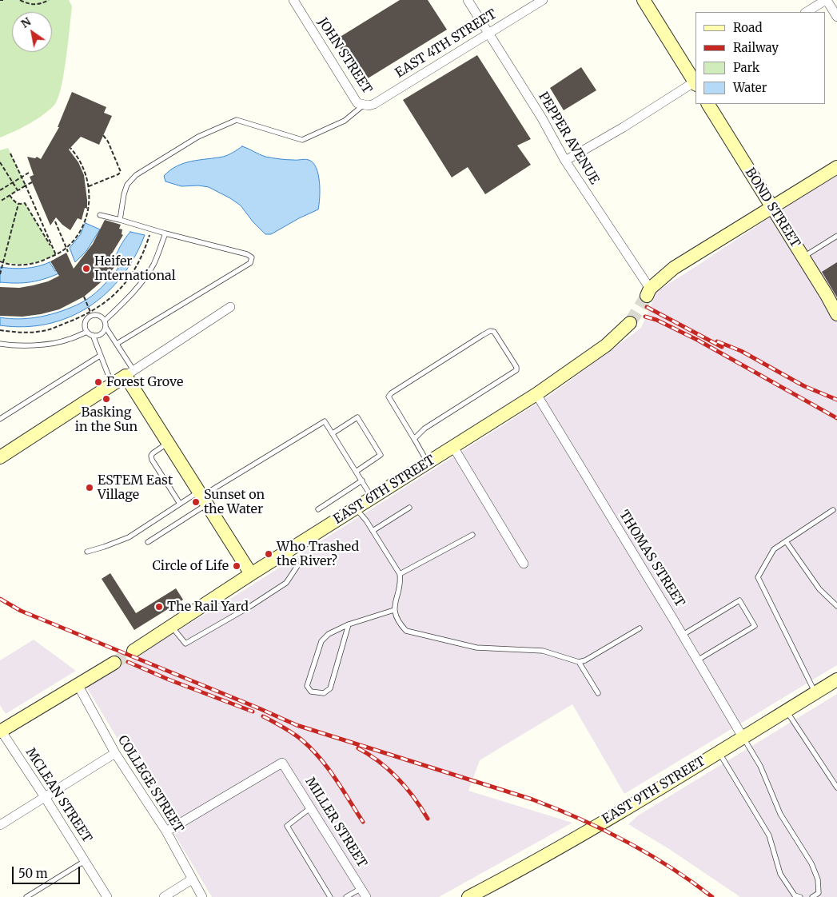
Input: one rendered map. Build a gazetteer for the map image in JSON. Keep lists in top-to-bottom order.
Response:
{
  "streets": {
    "street": [
      "EAST 4TH STREET",
      "JOHN STREET",
      "PEPPER AVENUE",
      "BOND STREET",
      "EAST 6TH STREET",
      "THOMAS STREET",
      "COLLEGE STREET",
      "EAST 9TH STREET",
      "MCLEAN STREET",
      "MILLER STREET"
    ]
  },
  "crossings": [
    ["EAST 4TH STREET", "JOHN STREET"],
    ["EAST 4TH STREET", "PEPPER AVENUE"],
    ["EAST 6TH STREET", "THOMAS STREET"],
    ["THOMAS STREET", "EAST 9TH STREET"],
    ["COLLEGE STREET", "MILLER STREET"]
  ],
  "places": [
    "Heifer International",
    "Forest Grove",
    "Basking in the Sun",
    "ESTEM East Village",
    "Sunset on the Water",
    "Who Trashed the River?",
    "Circle of Life",
    "The Rail Yard"
  ],
  "legend": [
    "Road",
    "Railway",
    "Park",
    "Water"
  ],
  "scale_bar": "50 m",
  "north": "top left"
}
